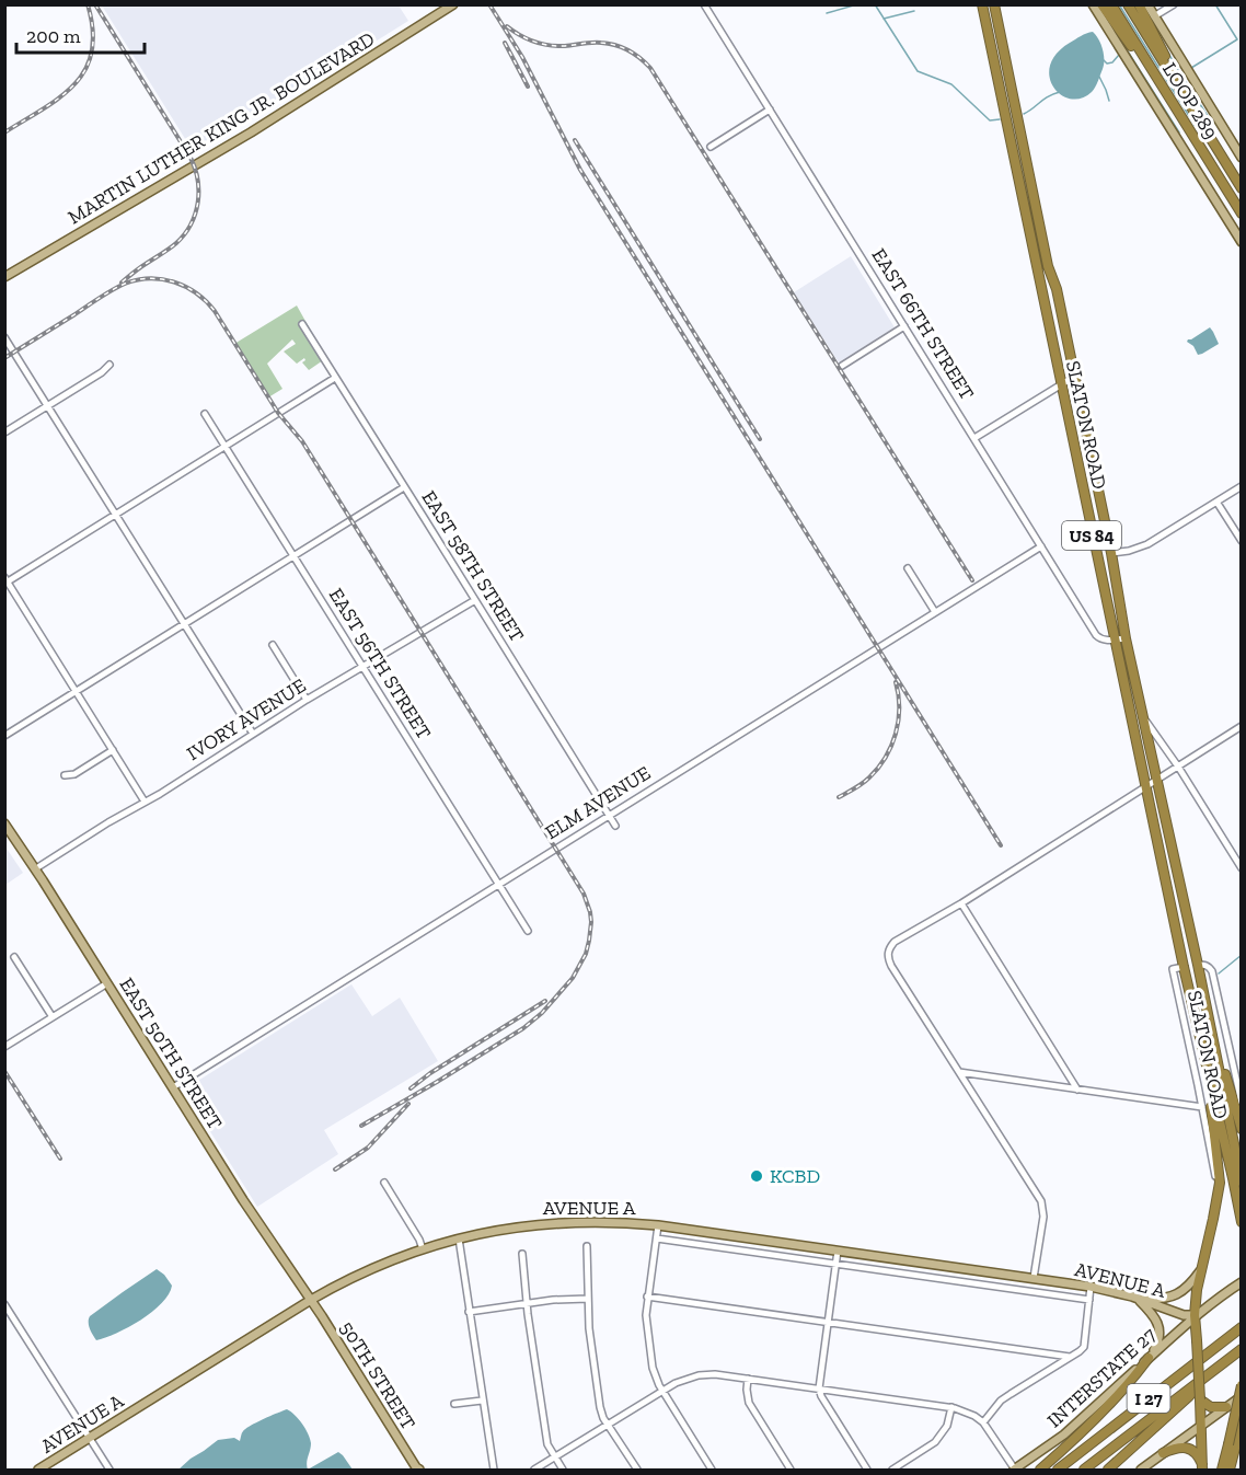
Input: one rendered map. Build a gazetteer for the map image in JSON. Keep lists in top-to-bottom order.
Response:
{
  "streets": {
    "highway": [
      "LOOP 289",
      "SLATON ROAD",
      "US 84",
      "I 27"
    ],
    "main road": [
      "MARTIN LUTHER KING JR. BOULEVARD",
      "EAST 50TH STREET",
      "AVENUE A",
      "50TH STREET",
      "INTERSTATE 27"
    ],
    "street": [
      "EAST 66TH STREET",
      "EAST 58TH STREET",
      "EAST 56TH STREET",
      "IVORY AVENUE",
      "ELM AVENUE"
    ]
  },
  "crossings": [
    ["EAST 66TH STREET", "SLATON ROAD"],
    ["EAST 66TH STREET", "ELM AVENUE"],
    ["EAST 58TH STREET", "IVORY AVENUE"],
    ["EAST 58TH STREET", "ELM AVENUE"],
    ["EAST 56TH STREET", "IVORY AVENUE"],
    ["EAST 56TH STREET", "ELM AVENUE"],
    ["IVORY AVENUE", "EAST 50TH STREET"],
    ["ELM AVENUE", "EAST 50TH STREET"],
    ["EAST 50TH STREET", "AVENUE A"],
    ["EAST 50TH STREET", "50TH STREET"],
    ["AVENUE A", "50TH STREET"],
    ["AVENUE A", "INTERSTATE 27"]
  ],
  "places": ["KCBD"],
  "scale_bar": "200 m"
}
